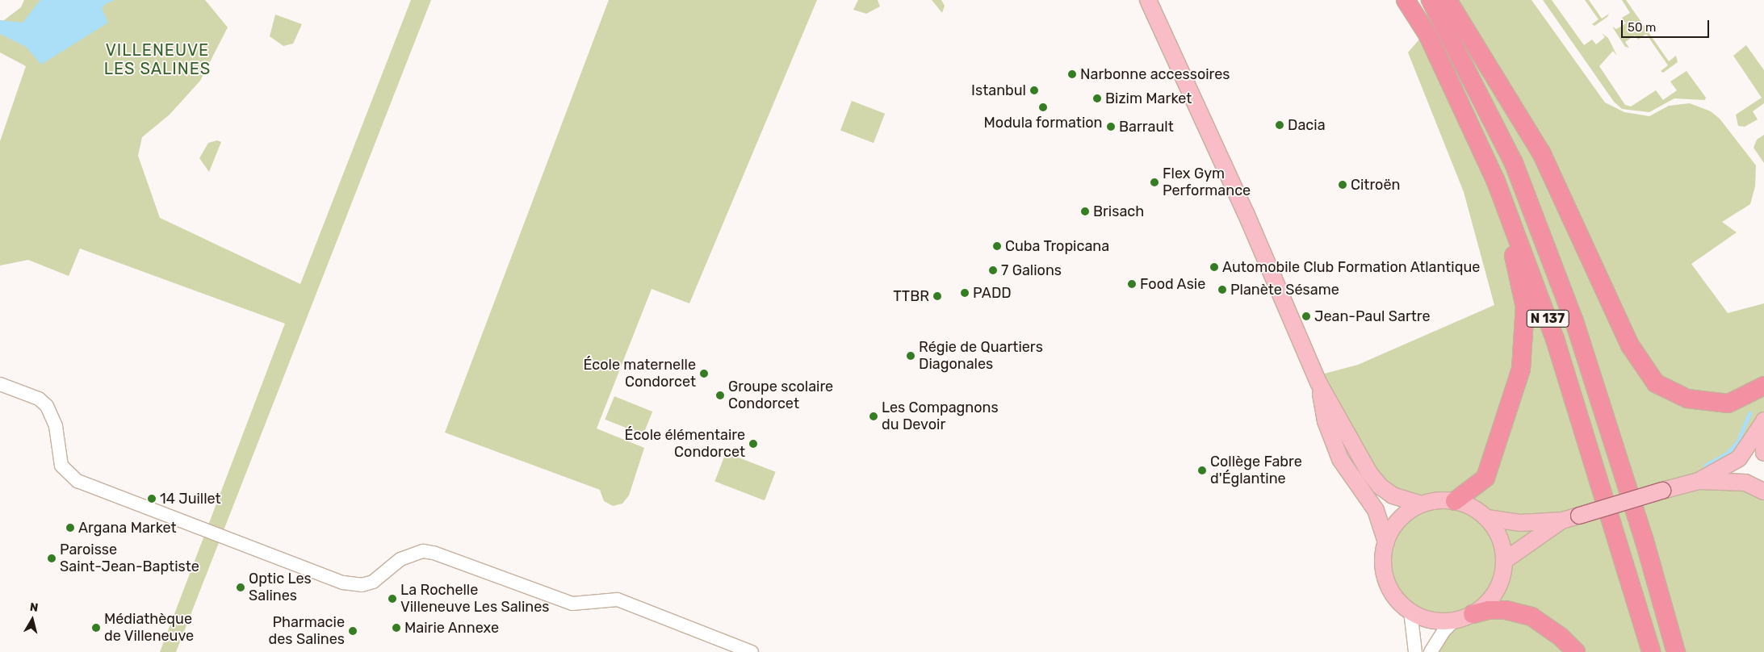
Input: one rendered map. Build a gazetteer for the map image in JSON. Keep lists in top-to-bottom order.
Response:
{
  "streets": {
    "highway": ["N 137"]
  },
  "districts": ["VILLENEUVE LES SALINES"],
  "places": [
    "Narbonne accessoires",
    "Istanbul",
    "Bizim Market",
    "Modula formation",
    "Dacia",
    "Barrault",
    "Flex Gym Performance",
    "Citroën",
    "Brisach",
    "Cuba Tropicana",
    "Automobile Club Formation Atlantique",
    "7 Galions",
    "Food Asie",
    "Planète Sésame",
    "PADD",
    "TTBR",
    "Jean-Paul Sartre",
    "Régie de Quartiers Diagonales",
    "École maternelle Condorcet",
    "Groupe scolaire Condorcet",
    "Les Compagnons du Devoir",
    "École élémentaire Condorcet",
    "Collège Fabre d'Églantine",
    "14 Juillet",
    "Argana Market",
    "Paroisse Saint-Jean-Baptiste",
    "Optic Les Salines",
    "La Rochelle Villeneuve Les Salines",
    "Médiathèque de Villeneuve",
    "Mairie Annexe",
    "Pharmacie des Salines"
  ],
  "scale_bar": "50 m",
  "north": "top"
}
